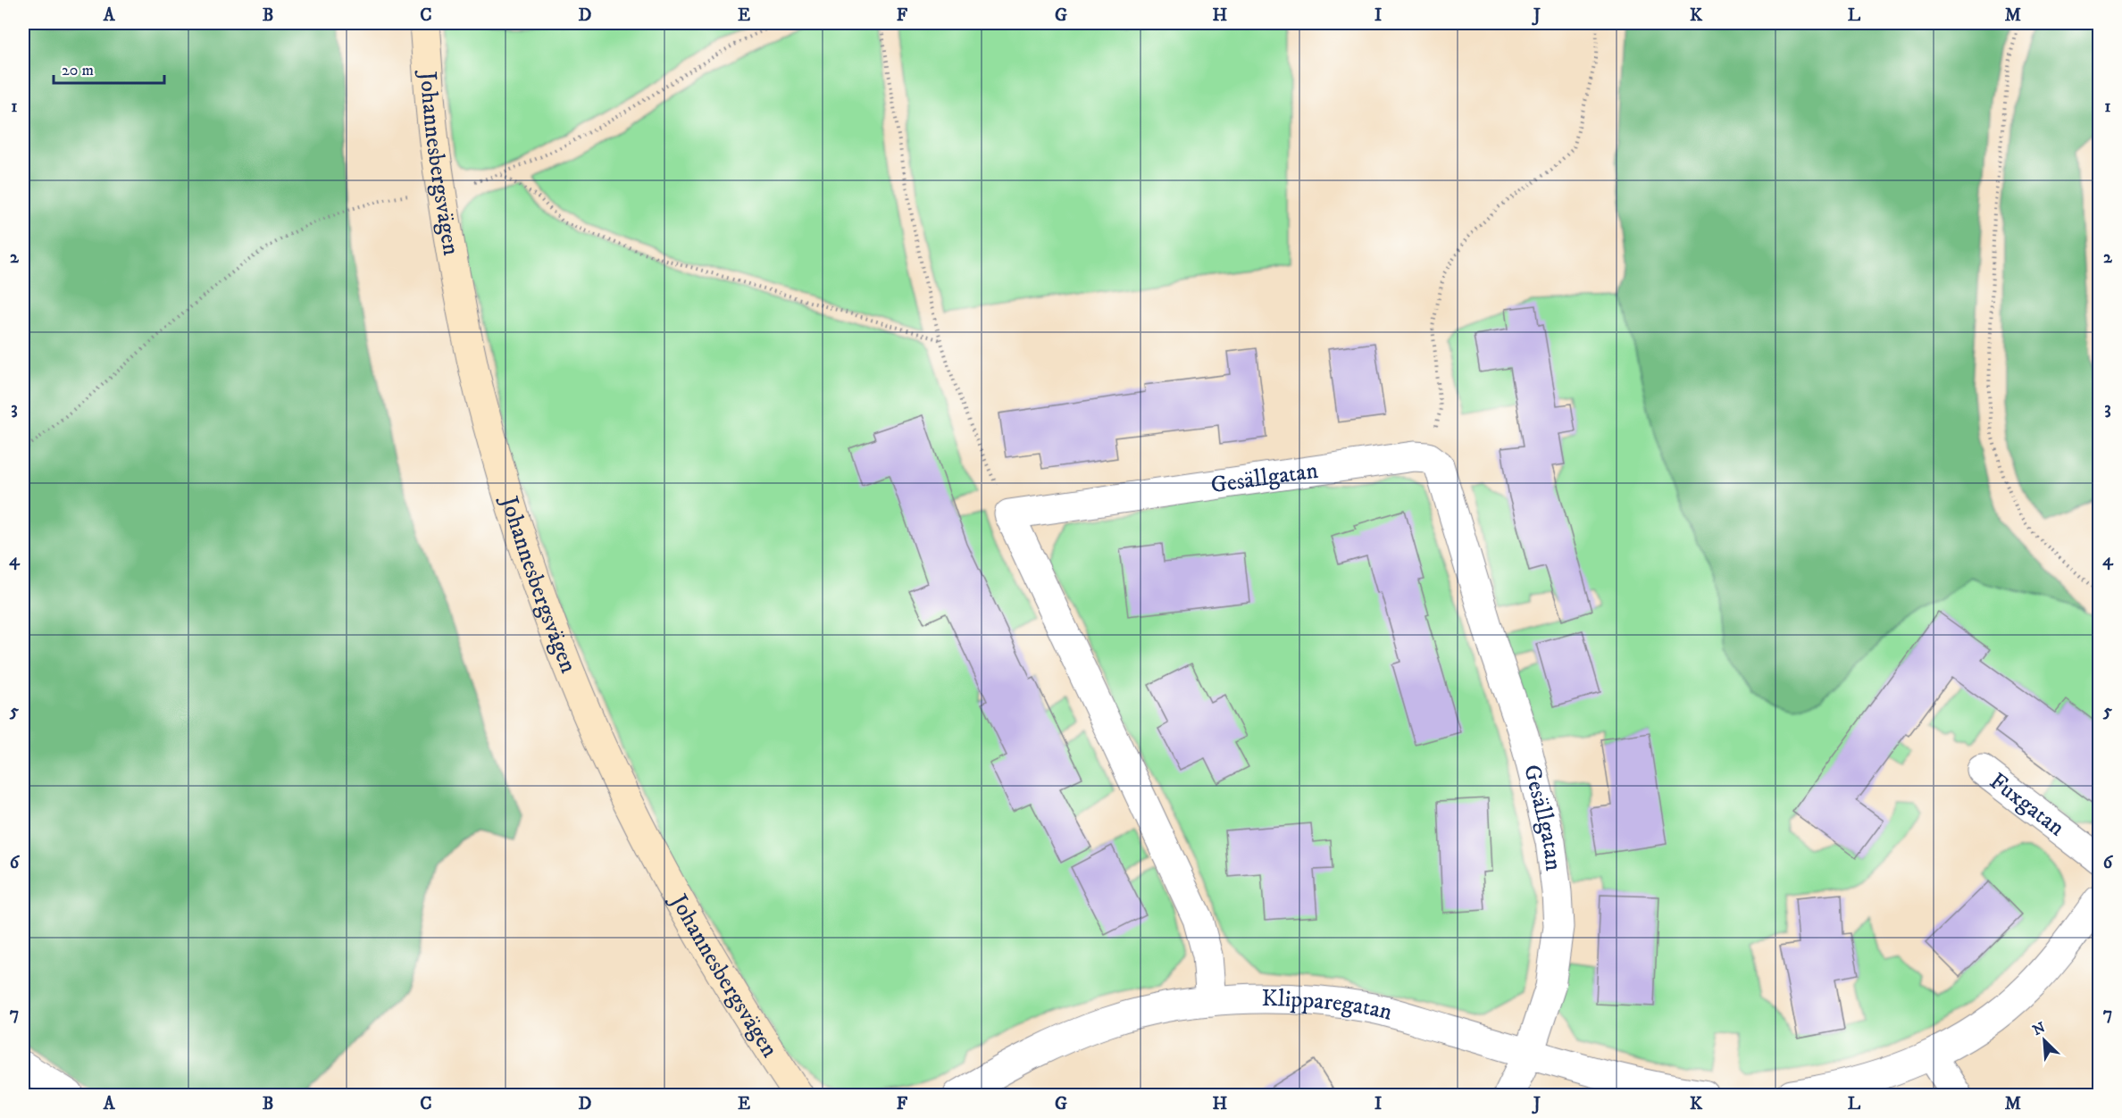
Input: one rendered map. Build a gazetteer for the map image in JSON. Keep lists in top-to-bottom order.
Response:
{
  "streets": {
    "street": [
      "Johannesbergsvägen",
      "Gesällgatan",
      "Fuxgatan",
      "Klipparegatan"
    ]
  },
  "crossings": [
    ["Gesällgatan", "Klipparegatan"]
  ],
  "scale_bar": "20 m",
  "north": "top left",
  "grid": {
    "columns": [
      "A",
      "B",
      "C",
      "D",
      "E",
      "F",
      "G",
      "H",
      "I",
      "J",
      "K",
      "L",
      "M"
    ],
    "rows": [
      "1",
      "2",
      "3",
      "4",
      "5",
      "6",
      "7"
    ]
  }
}
